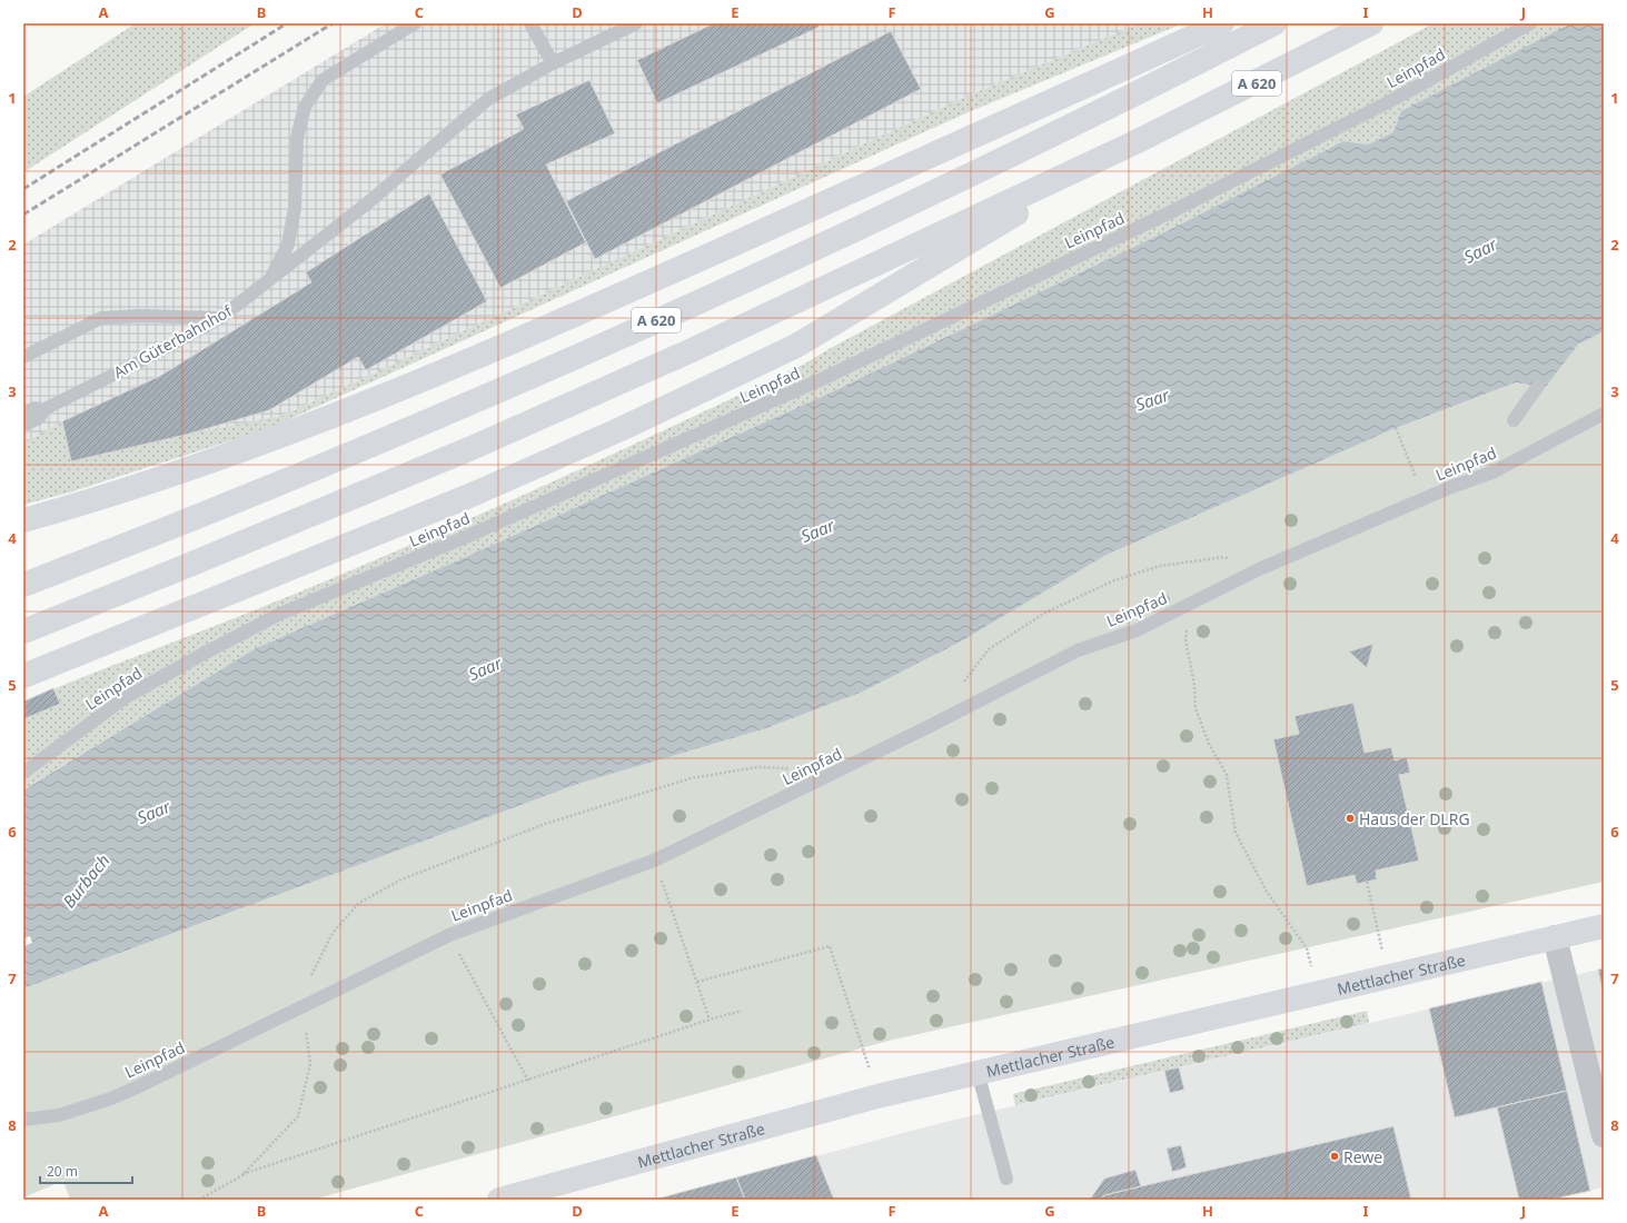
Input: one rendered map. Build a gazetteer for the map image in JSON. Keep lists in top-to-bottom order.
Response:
{
  "streets": {
    "main road": ["A 620", "Mettlacher Straße"],
    "lane": ["Leinpfad", "Am Güterbahnhof"]
  },
  "water": ["Saar", "Burbach"],
  "places": ["Haus der DLRG", "Rewe"],
  "scale_bar": "20 m",
  "grid": {
    "columns": [
      "A",
      "B",
      "C",
      "D",
      "E",
      "F",
      "G",
      "H",
      "I",
      "J"
    ],
    "rows": [
      "1",
      "2",
      "3",
      "4",
      "5",
      "6",
      "7",
      "8"
    ]
  }
}
